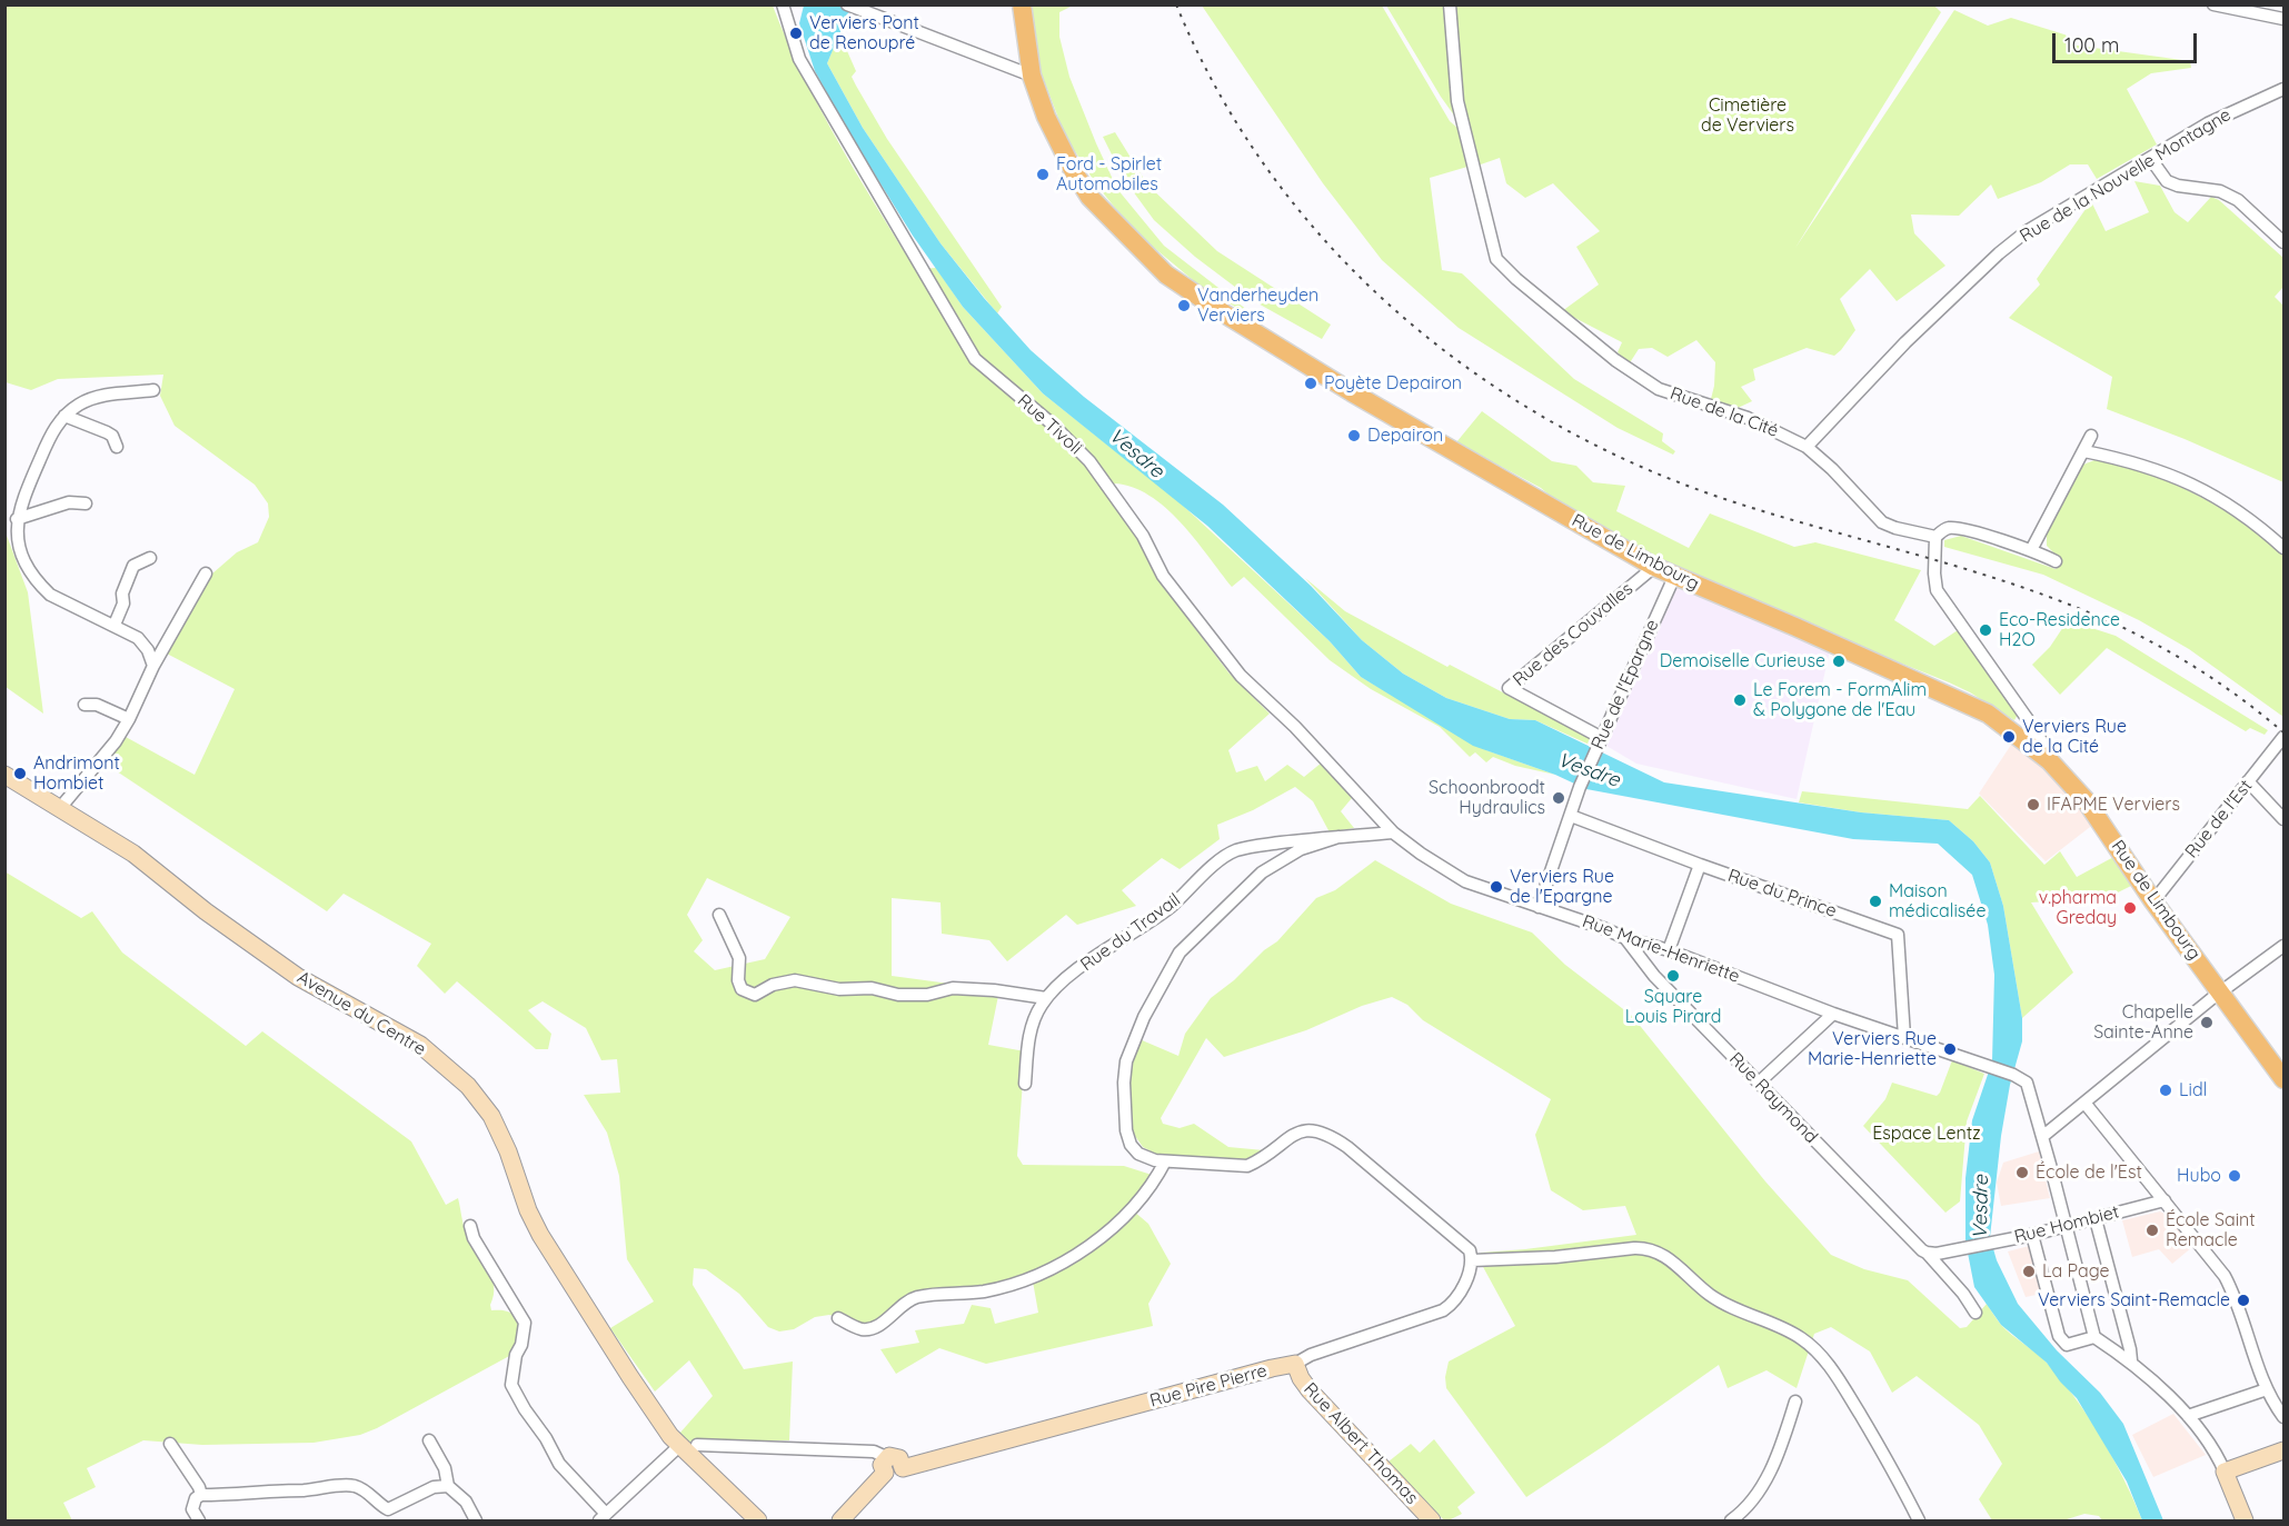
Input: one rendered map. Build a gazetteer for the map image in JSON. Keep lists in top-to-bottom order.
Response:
{
  "streets": {
    "main road": ["Rue de Limbourg"],
    "street": [
      "Rue de la Nouvelle Montagne",
      "Rue de la Cité",
      "Rue Tivoli",
      "Rue des Couvalles",
      "Rue de l'Epargne",
      "Rue de l'Est",
      "Rue du Prince",
      "Rue du Travail",
      "Rue Marie-Henriette",
      "Avenue du Centre",
      "Rue Raymond",
      "Rue Hombiet",
      "Rue Pire Pierre",
      "Rue Albert Thomas"
    ]
  },
  "crossings": [
    ["Rue de la Nouvelle Montagne", "Rue de la Cité"],
    ["Rue Tivoli", "Rue Marie-Henriette"],
    ["Rue de Limbourg", "Rue des Couvalles"],
    ["Rue de Limbourg", "Rue de l'Epargne"],
    ["Rue de Limbourg", "Rue de l'Est"],
    ["Rue des Couvalles", "Rue de l'Epargne"],
    ["Rue de l'Epargne", "Rue du Prince"],
    ["Rue de l'Epargne", "Rue Marie-Henriette"],
    ["Rue du Prince", "Rue Marie-Henriette"],
    ["Rue Marie-Henriette", "Rue Raymond"],
    ["Rue Raymond", "Rue Hombiet"],
    ["Rue Pire Pierre", "Rue Albert Thomas"]
  ],
  "water": ["Vesdre"],
  "parks": ["Cimetière de Verviers", "Espace Lentz"],
  "places": [
    "Verviers Pont de Renoupré",
    "Ford - Spirlet Automobiles",
    "Vanderheyden Verviers",
    "Poyète Depairon",
    "Depairon",
    "Eco-Residence H2O",
    "Demoiselle Curieuse",
    "Le Forem - FormAlim & Polygone de l'Eau",
    "Verviers Rue de la Cité",
    "Andrimont Hombiet",
    "Schoonbroodt Hydraulics",
    "IFAPME Verviers",
    "Verviers Rue de l'Epargne",
    "Maison médicalisée",
    "v.pharma Greday",
    "Square Louis Pirard",
    "Chapelle Sainte-Anne",
    "Verviers Rue Marie-Henriette",
    "Lidl",
    "École de l'Est",
    "Hubo",
    "École Saint Remacle",
    "La Page",
    "Verviers Saint-Remacle"
  ],
  "scale_bar": "100 m"
}
